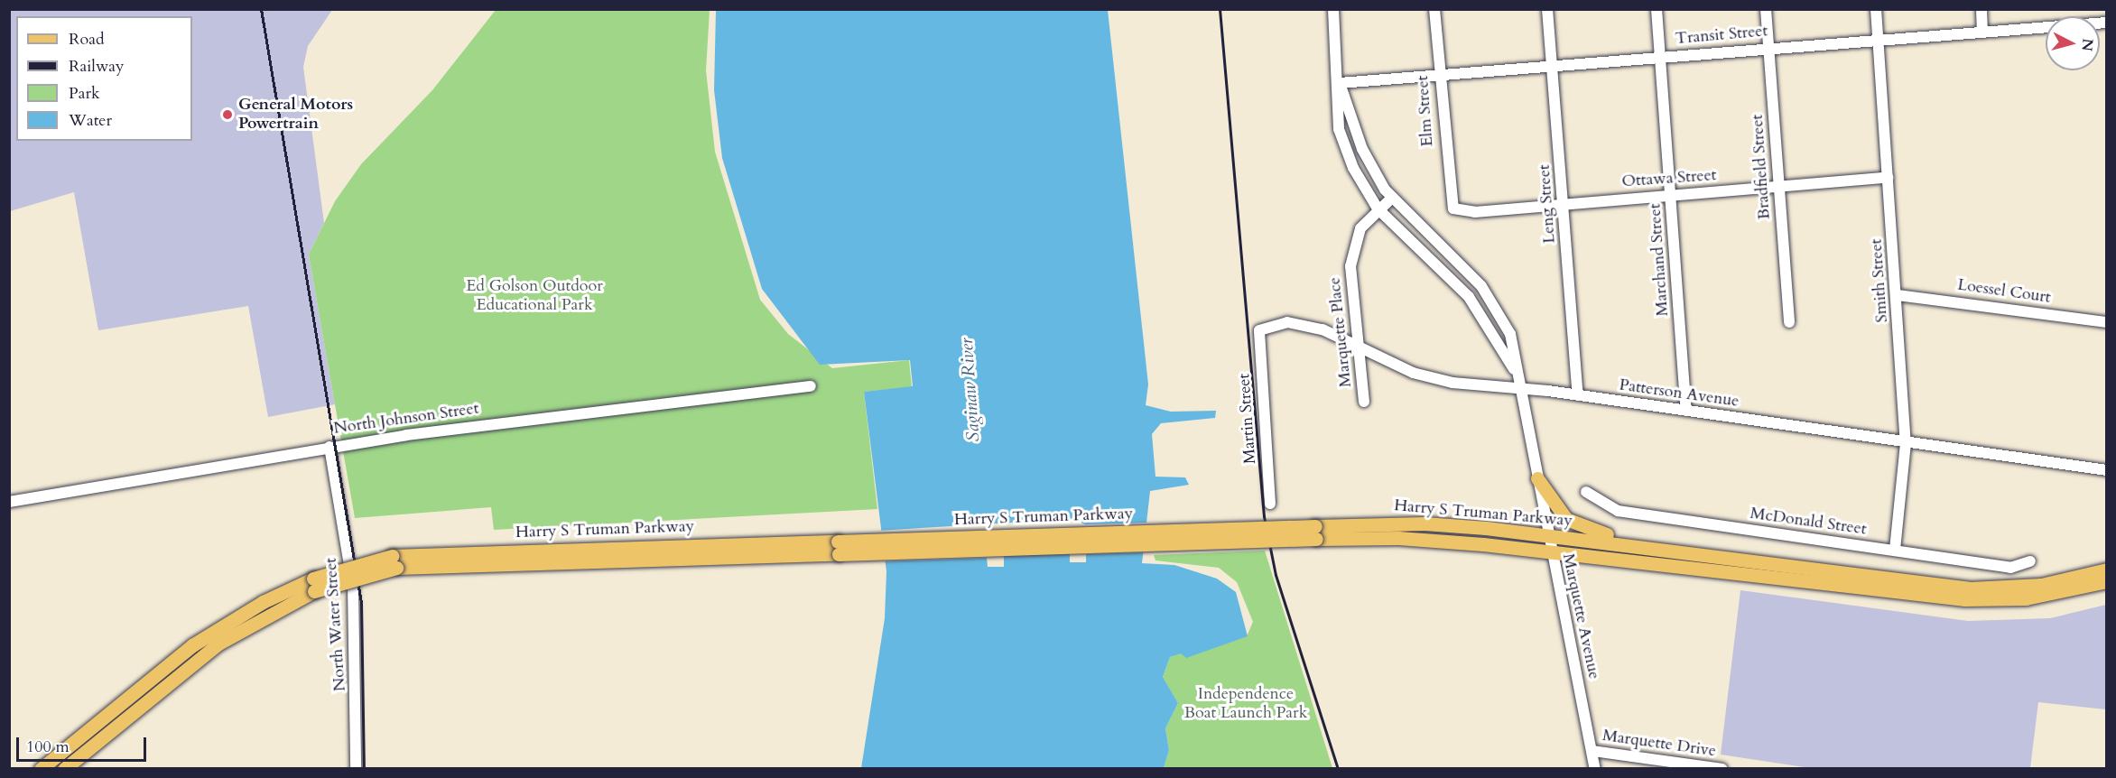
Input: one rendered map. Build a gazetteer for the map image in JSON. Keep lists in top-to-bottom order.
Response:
{
  "streets": {
    "main road": ["Harry S Truman Parkway"],
    "street": [
      "Transit Street",
      "Elm Street",
      "Bradfield Street",
      "Ottawa Street",
      "Leng Street",
      "Marchand Street",
      "Smith Street",
      "Loessel Court",
      "Marquette Place",
      "Patterson Avenue",
      "North Johnson Street",
      "Martin Street",
      "McDonald Street",
      "Marquette Avenue",
      "North Water Street",
      "Marquette Drive"
    ]
  },
  "crossings": [
    ["Transit Street", "Elm Street"],
    ["Transit Street", "Bradfield Street"],
    ["Transit Street", "Leng Street"],
    ["Transit Street", "Marchand Street"],
    ["Transit Street", "Smith Street"],
    ["Transit Street", "Marquette Avenue"],
    ["Elm Street", "Ottawa Street"],
    ["Bradfield Street", "Ottawa Street"],
    ["Ottawa Street", "Leng Street"],
    ["Ottawa Street", "Marchand Street"],
    ["Ottawa Street", "Smith Street"],
    ["Leng Street", "Patterson Avenue"],
    ["Marchand Street", "Patterson Avenue"],
    ["Smith Street", "Loessel Court"],
    ["Smith Street", "Patterson Avenue"],
    ["Smith Street", "McDonald Street"],
    ["Marquette Place", "Patterson Avenue"],
    ["Marquette Place", "Marquette Avenue"],
    ["Patterson Avenue", "Martin Street"],
    ["Patterson Avenue", "Marquette Avenue"],
    ["North Johnson Street", "North Water Street"],
    ["Harry S Truman Parkway", "Marquette Avenue"],
    ["Marquette Avenue", "Marquette Drive"]
  ],
  "water": ["Saginaw River"],
  "parks": ["Ed Golson Outdoor Educational Park", "Independence Boat Launch Park"],
  "places": ["General Motors Powertrain"],
  "legend": [
    "Road",
    "Railway",
    "Park",
    "Water"
  ],
  "scale_bar": "100 m",
  "north": "right"
}
